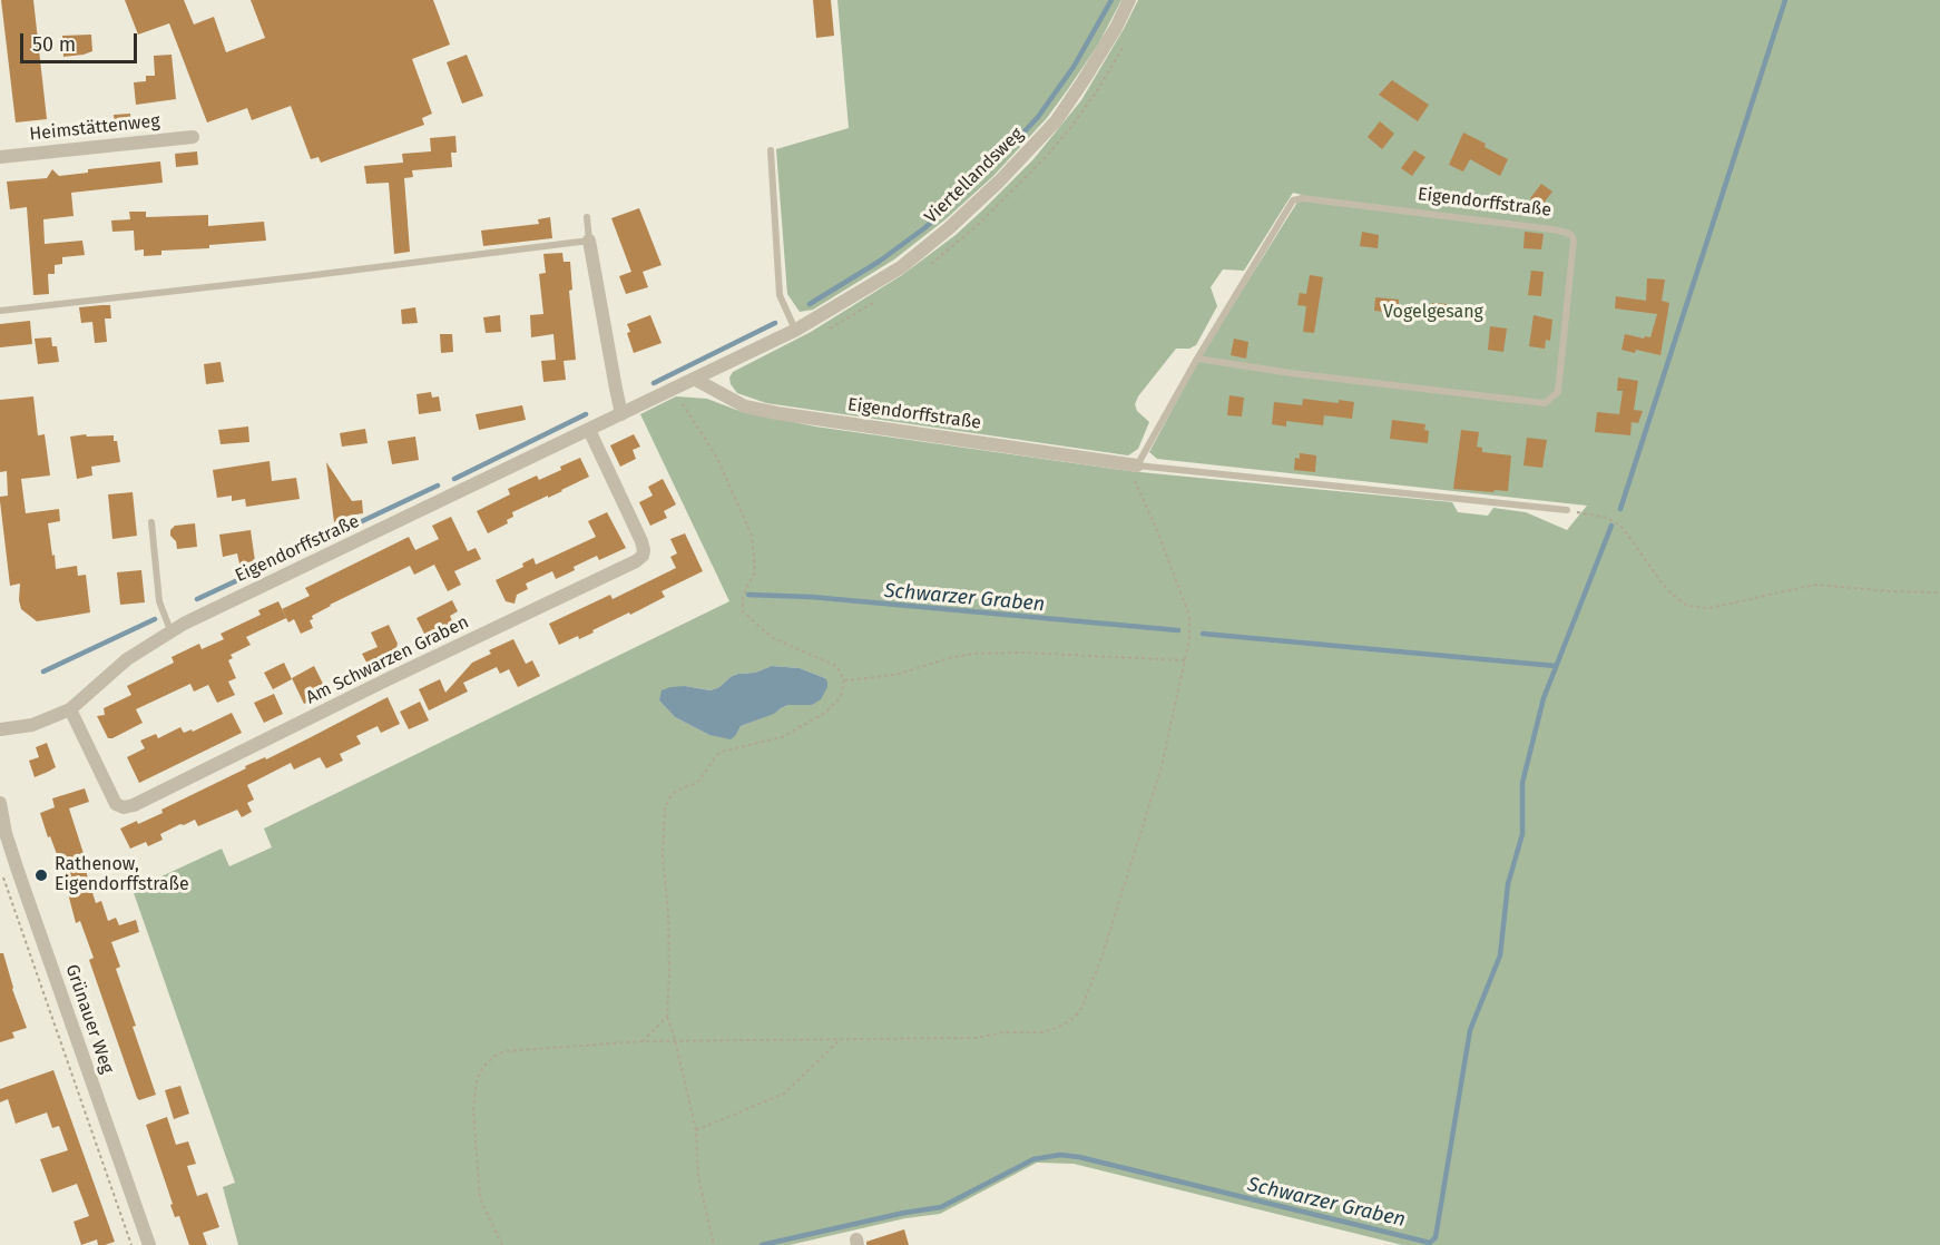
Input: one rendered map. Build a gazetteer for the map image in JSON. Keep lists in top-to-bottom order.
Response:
{
  "streets": {
    "street": [
      "Heimstättenweg",
      "Viertellandsweg",
      "Eigendorffstraße",
      "Am Schwarzen Graben",
      "Grünauer Weg"
    ]
  },
  "crossings": [
    ["Viertellandsweg", "Eigendorffstraße"],
    ["Eigendorffstraße", "Am Schwarzen Graben"]
  ],
  "water": ["Schwarzer Graben"],
  "parks": ["Vogelgesang"],
  "places": ["Rathenow, Eigendorffstraße"],
  "scale_bar": "50 m"
}
